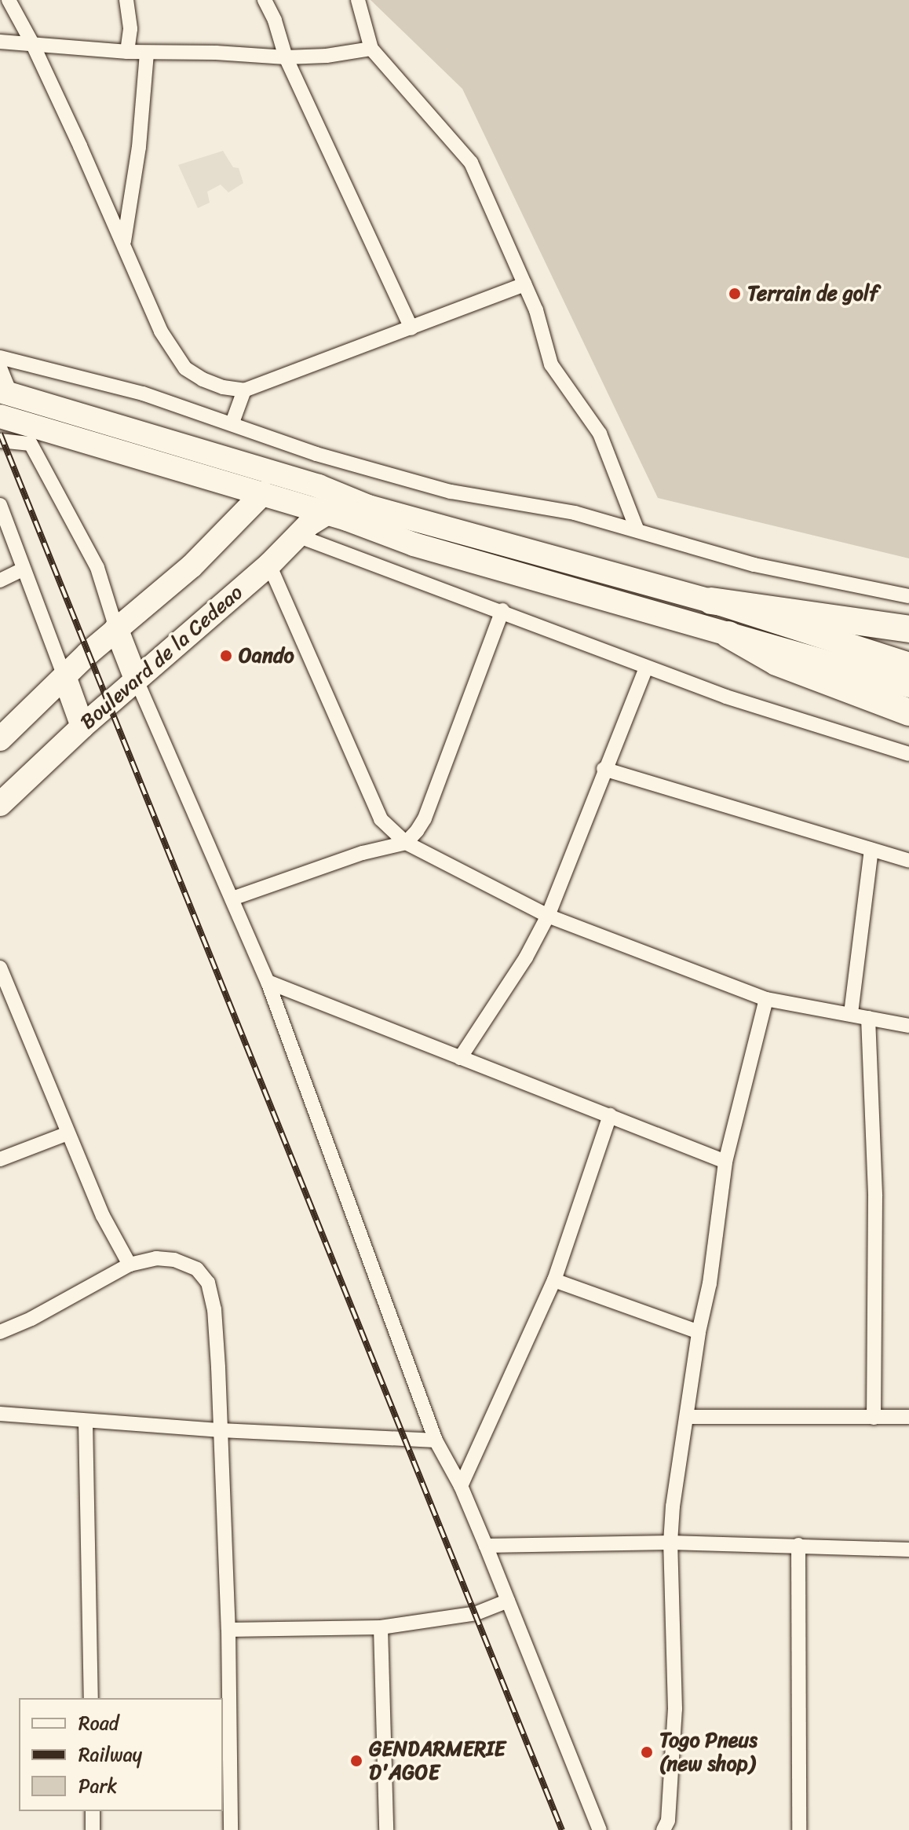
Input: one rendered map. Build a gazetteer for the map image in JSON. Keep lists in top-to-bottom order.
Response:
{
  "streets": {
    "main road": ["Boulevard de la Cedeao"]
  },
  "places": [
    "Terrain de golf",
    "Oando",
    "Togo Pneus (new shop)",
    "GENDARMERIE D'AGOE"
  ],
  "legend": ["Road", "Railway", "Park"]
}
